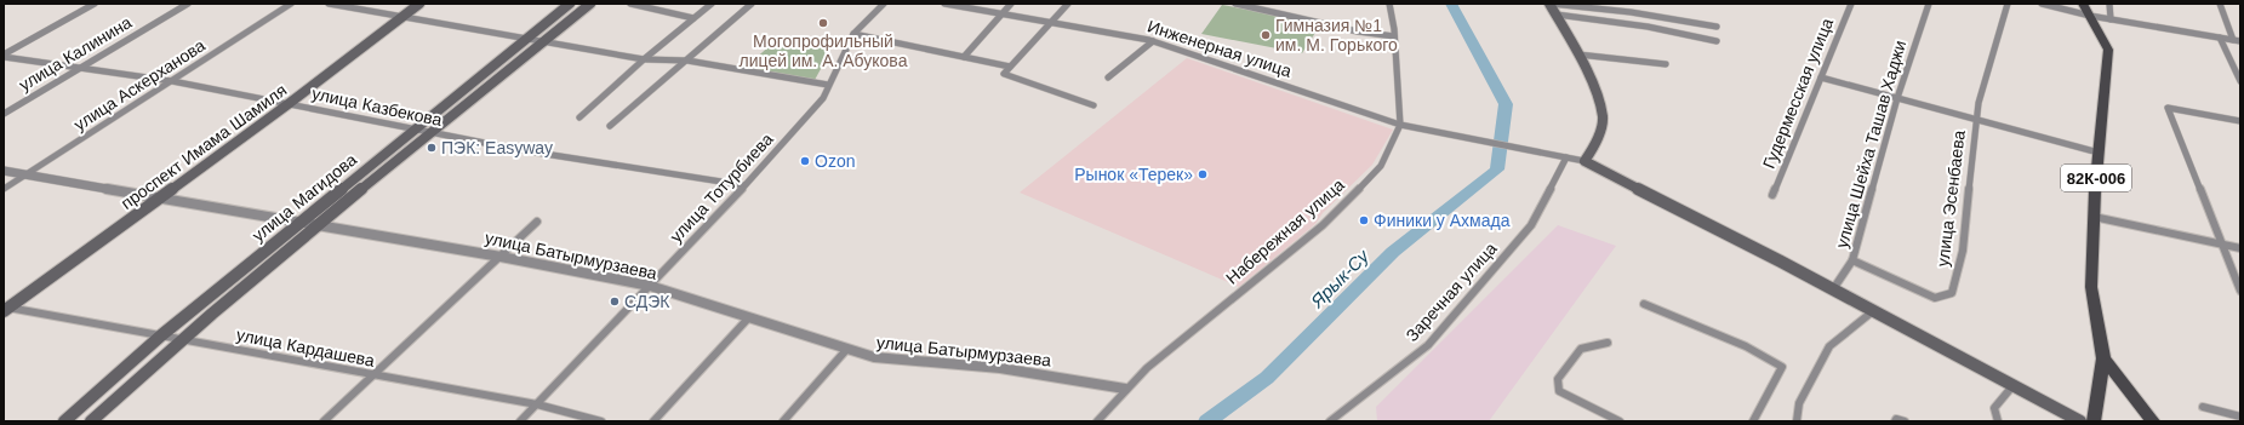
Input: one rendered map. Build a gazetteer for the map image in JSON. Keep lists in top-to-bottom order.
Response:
{
  "streets": {
    "main road": ["проспект Имама Шамиля", "82К-006", "улица Магидова"],
    "street": [
      "Инженерная улица",
      "улица Калинина",
      "улица Аскерханова",
      "Гудермесская улица",
      "улица Казбекова",
      "улица Шейха Ташав Хаджи",
      "улица Тотурбиева",
      "улица Эсенбаева",
      "Набережная улица",
      "улица Батырмурзаева",
      "Заречная улица",
      "улица Кардашева"
    ]
  },
  "crossings": [
    ["Инженерная улица", "Набережная улица"],
    ["Инженерная улица", "Заречная улица"],
    ["улица Калинина", "улица Казбекова"],
    ["улица Аскерханова", "улица Казбекова"],
    ["улица Аскерханова", "улица Батырмурзаева"],
    ["улица Казбекова", "проспект Имама Шамиля"],
    ["улица Казбекова", "улица Тотурбиева"],
    ["улица Казбекова", "улица Магидова"],
    ["улица Шейха Ташав Хаджи", "улица Эсенбаева"],
    ["проспект Имама Шамиля", "улица Батырмурзаева"],
    ["проспект Имама Шамиля", "улица Кардашева"],
    ["улица Тотурбиева", "улица Батырмурзаева"],
    ["улица Тотурбиева", "улица Кардашева"],
    ["улица Магидова", "улица Батырмурзаева"],
    ["улица Магидова", "улица Кардашева"],
    ["Набережная улица", "улица Батырмурзаева"]
  ],
  "water": ["Ярык-Су"],
  "places": [
    "Могопрофильный лицей им. А. Абукова",
    "Гимназия №1 им. М. Горького",
    "ПЭК: Easyway",
    "Ozon",
    "Рынок «Терек»",
    "Финики у Ахмада",
    "СДЭК"
  ]
}
